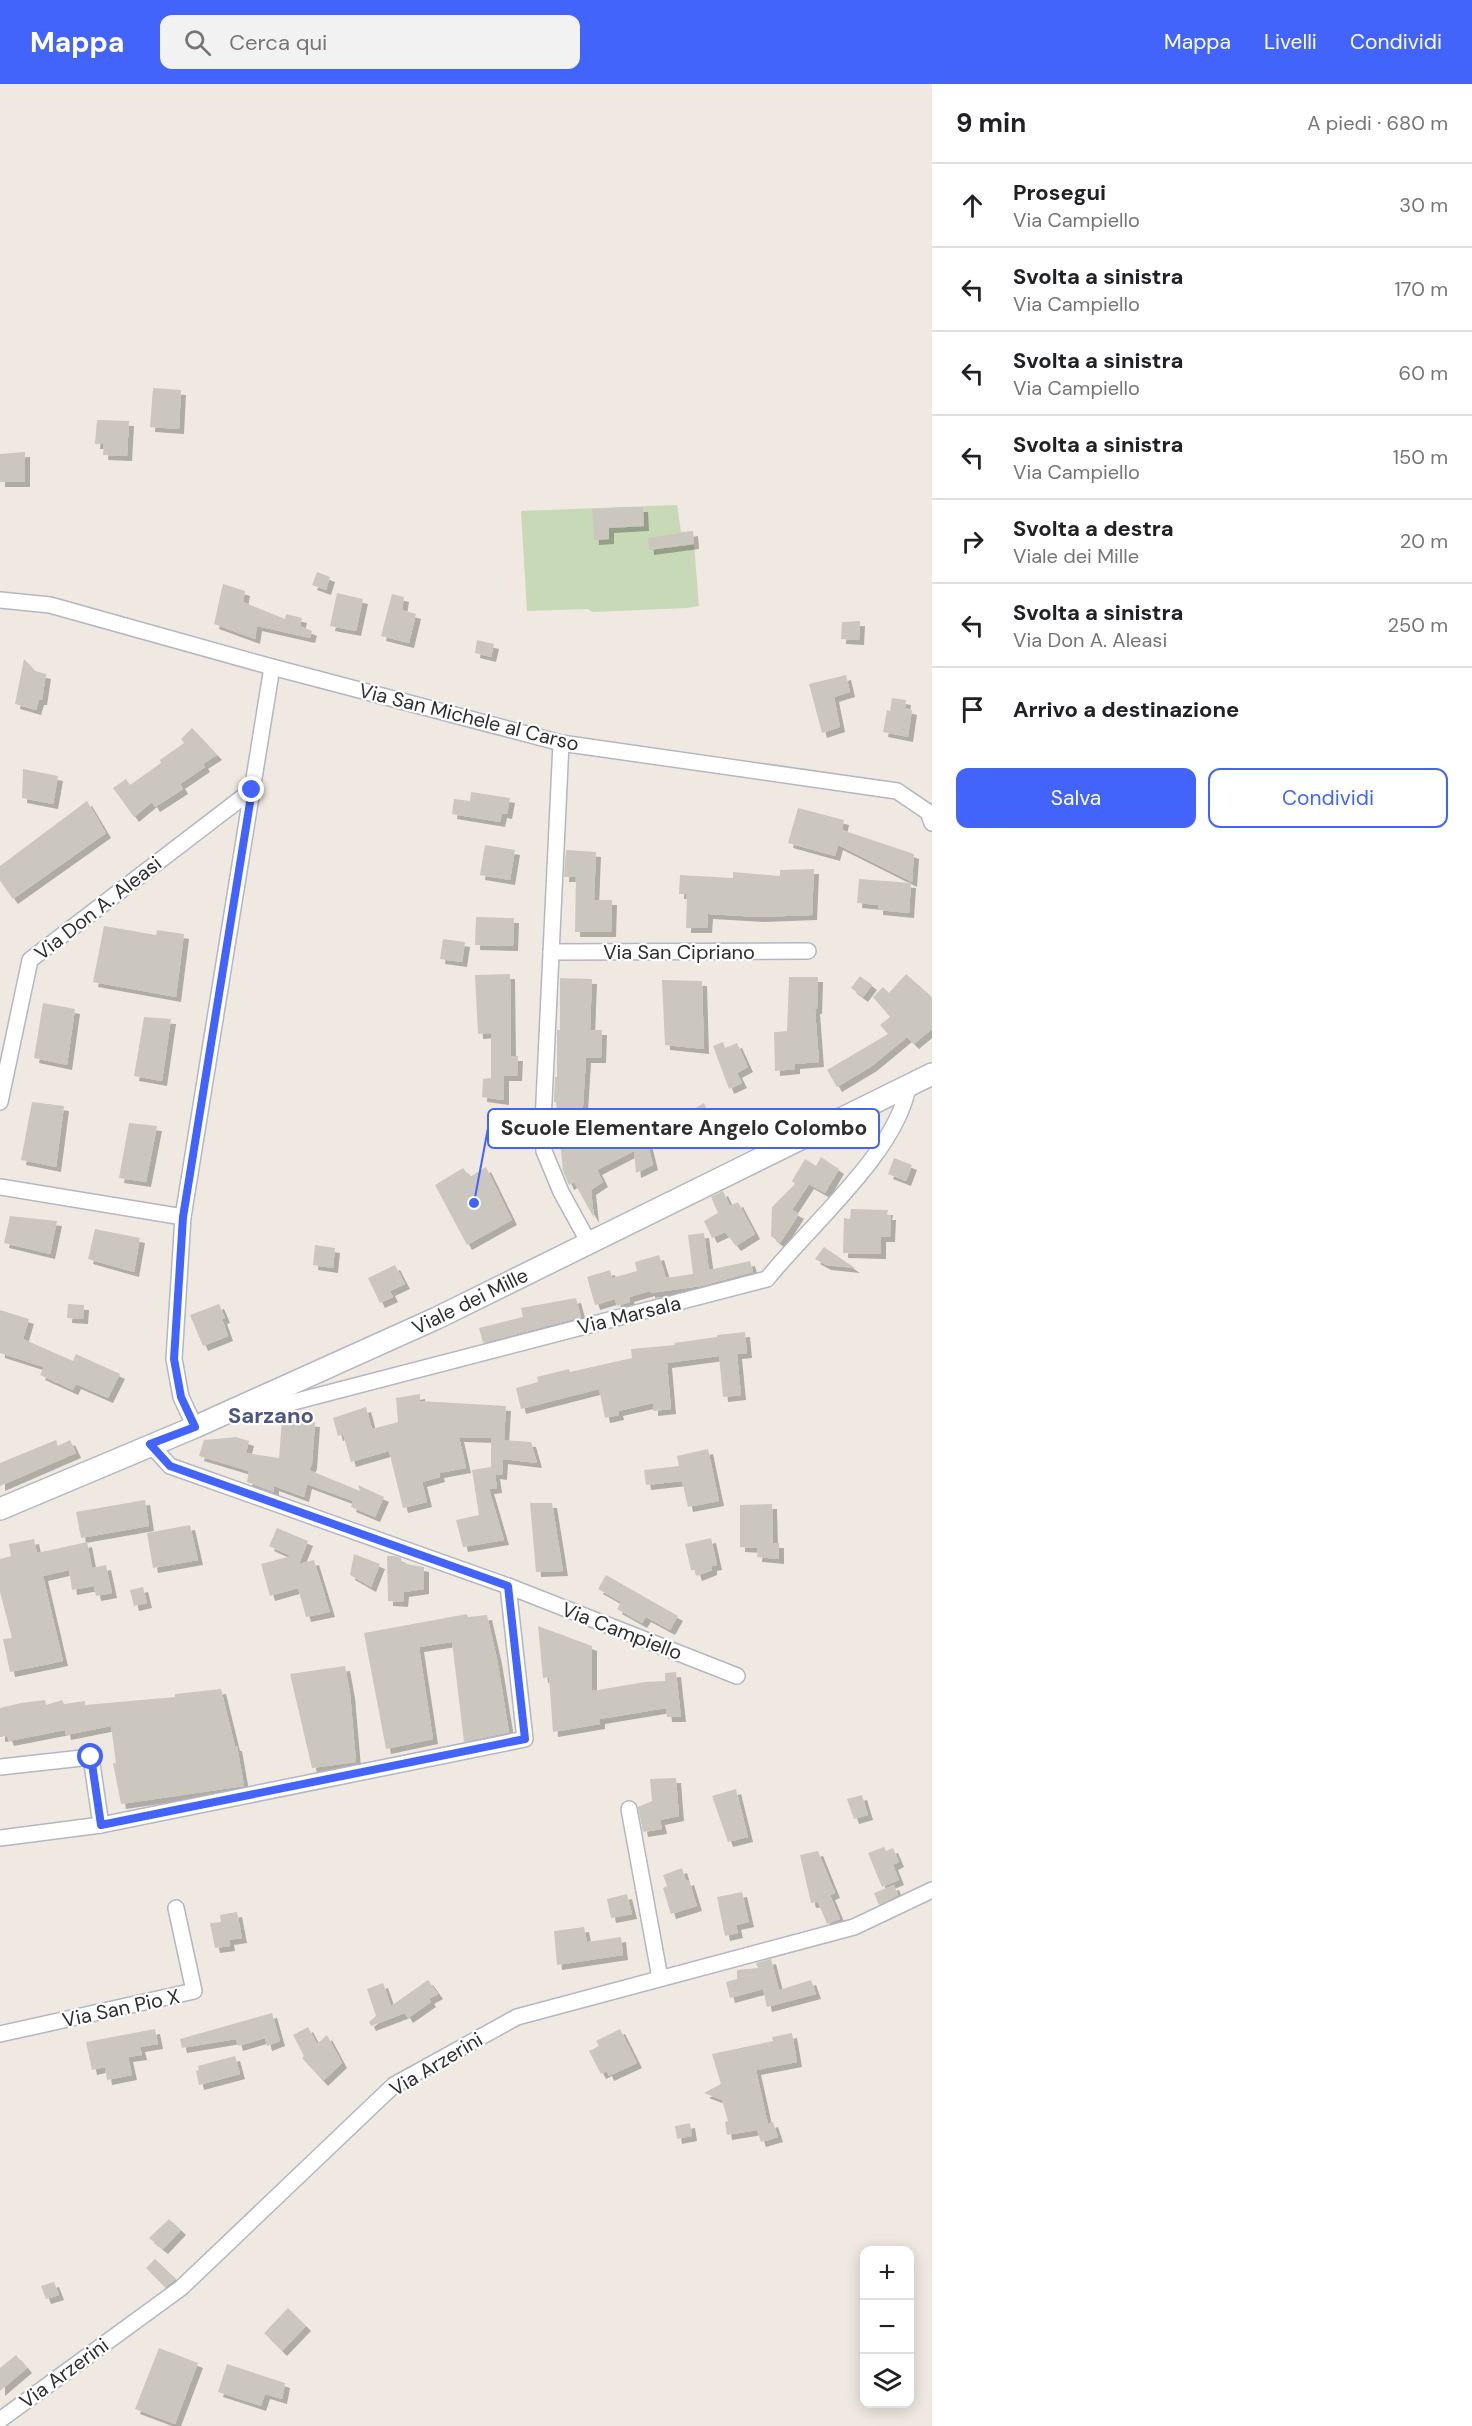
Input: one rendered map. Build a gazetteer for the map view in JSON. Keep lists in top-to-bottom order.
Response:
{
  "streets": {
    "main road": ["Viale dei Mille"],
    "street": [
      "Via San Michele al Carso",
      "Via Don A. Aleasi",
      "Via San Cipriano",
      "Via Marsala",
      "Via Campiello",
      "Via San Pio X",
      "Via Arzerini"
    ]
  },
  "crossings": [
    ["Viale dei Mille", "Via Marsala"],
    ["Viale dei Mille", "Via Campiello"]
  ],
  "districts": ["Sarzano"],
  "places": ["Scuole Elementare Angelo Colombo"],
  "page": {
    "header": "Mappa",
    "search": "Cerca qui",
    "nav": ["Mappa", "Livelli", "Condividi"],
    "heading": ["9 min", "A piedi · 680 m"],
    "list": [
      ["Prosegui", "Via Campiello", "30 m"],
      ["Svolta a sinistra", "Via Campiello", "170 m"],
      ["Svolta a sinistra", "Via Campiello", "60 m"],
      ["Svolta a sinistra", "Via Campiello", "150 m"],
      ["Svolta a destra", "Viale dei Mille", "20 m"],
      ["Svolta a sinistra", "Via Don A. Aleasi", "250 m"],
      "Arrivo a destinazione"
    ],
    "buttons": ["Salva", "Condividi"],
    "map_buttons": ["+", "−"]
  }
}
